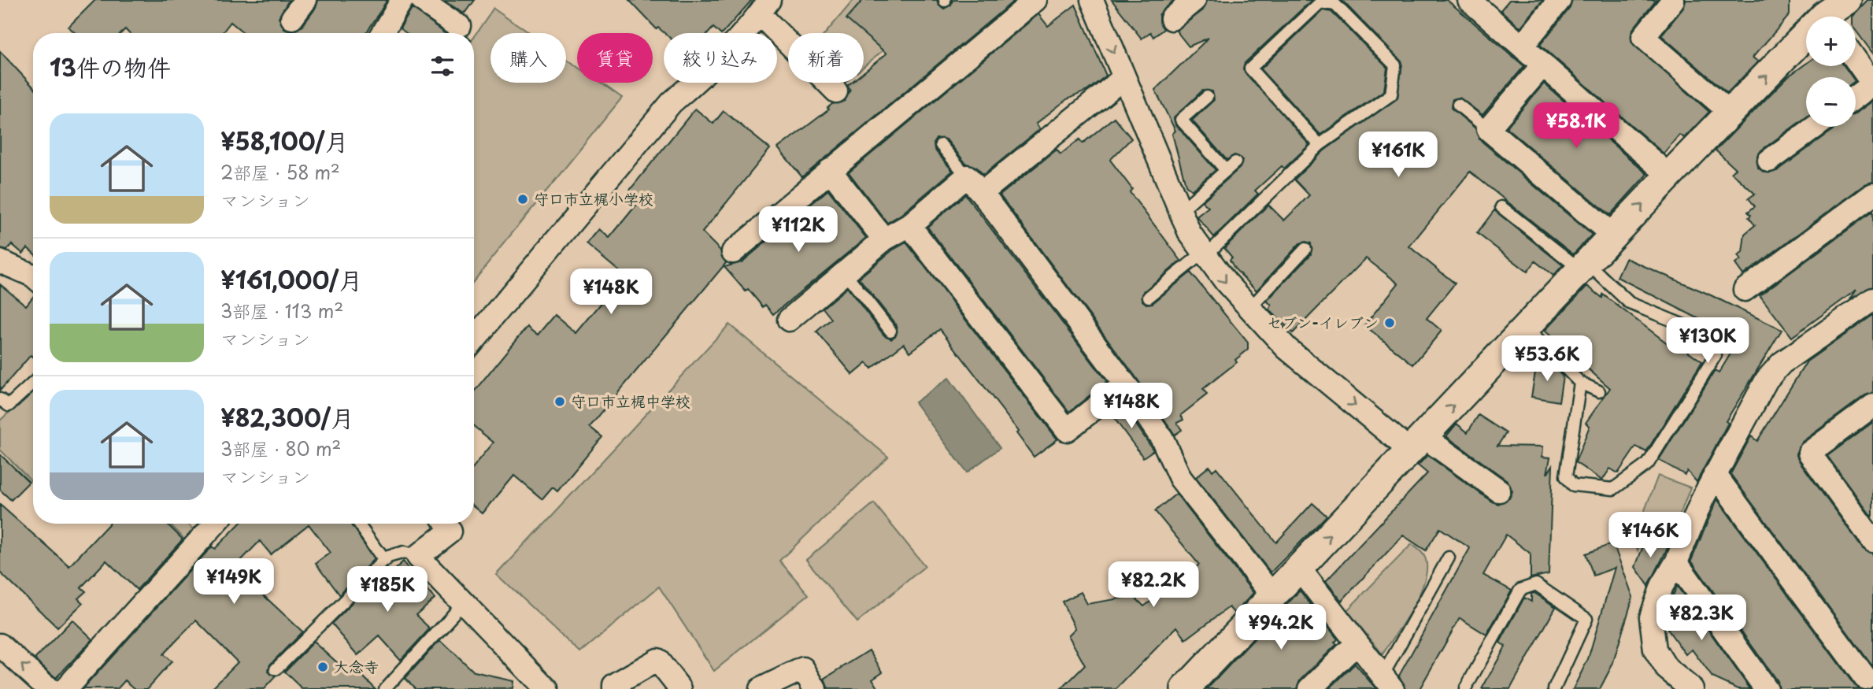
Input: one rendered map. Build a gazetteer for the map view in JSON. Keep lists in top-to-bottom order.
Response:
{
  "places": [
    "守口市立梶小学校",
    "セブン-イレブン",
    "守口市立梶中学校",
    "大念寺"
  ],
  "page": {
    "map_buttons": ["+", "−"],
    "chip": [
      "購入",
      "賃貸",
      "絞り込み",
      "新着"
    ],
    "heading": "13件の物件",
    "list": [
      {
        "name": "¥58,100/月",
        "note": "2部屋 · 58 m² · マンション"
      },
      {
        "name": "¥161,000/月",
        "note": "3部屋 · 113 m² · マンション"
      },
      {
        "name": "¥82,300/月",
        "note": "3部屋 · 80 m² · マンション"
      }
    ],
    "price": [
      "¥58.1K",
      "¥161K",
      "¥112K",
      "¥148K",
      "¥130K",
      "¥53.6K",
      "¥148K",
      "¥146K",
      "¥149K",
      "¥82.2K",
      "¥185K",
      "¥82.3K",
      "¥94.2K"
    ]
  }
}
